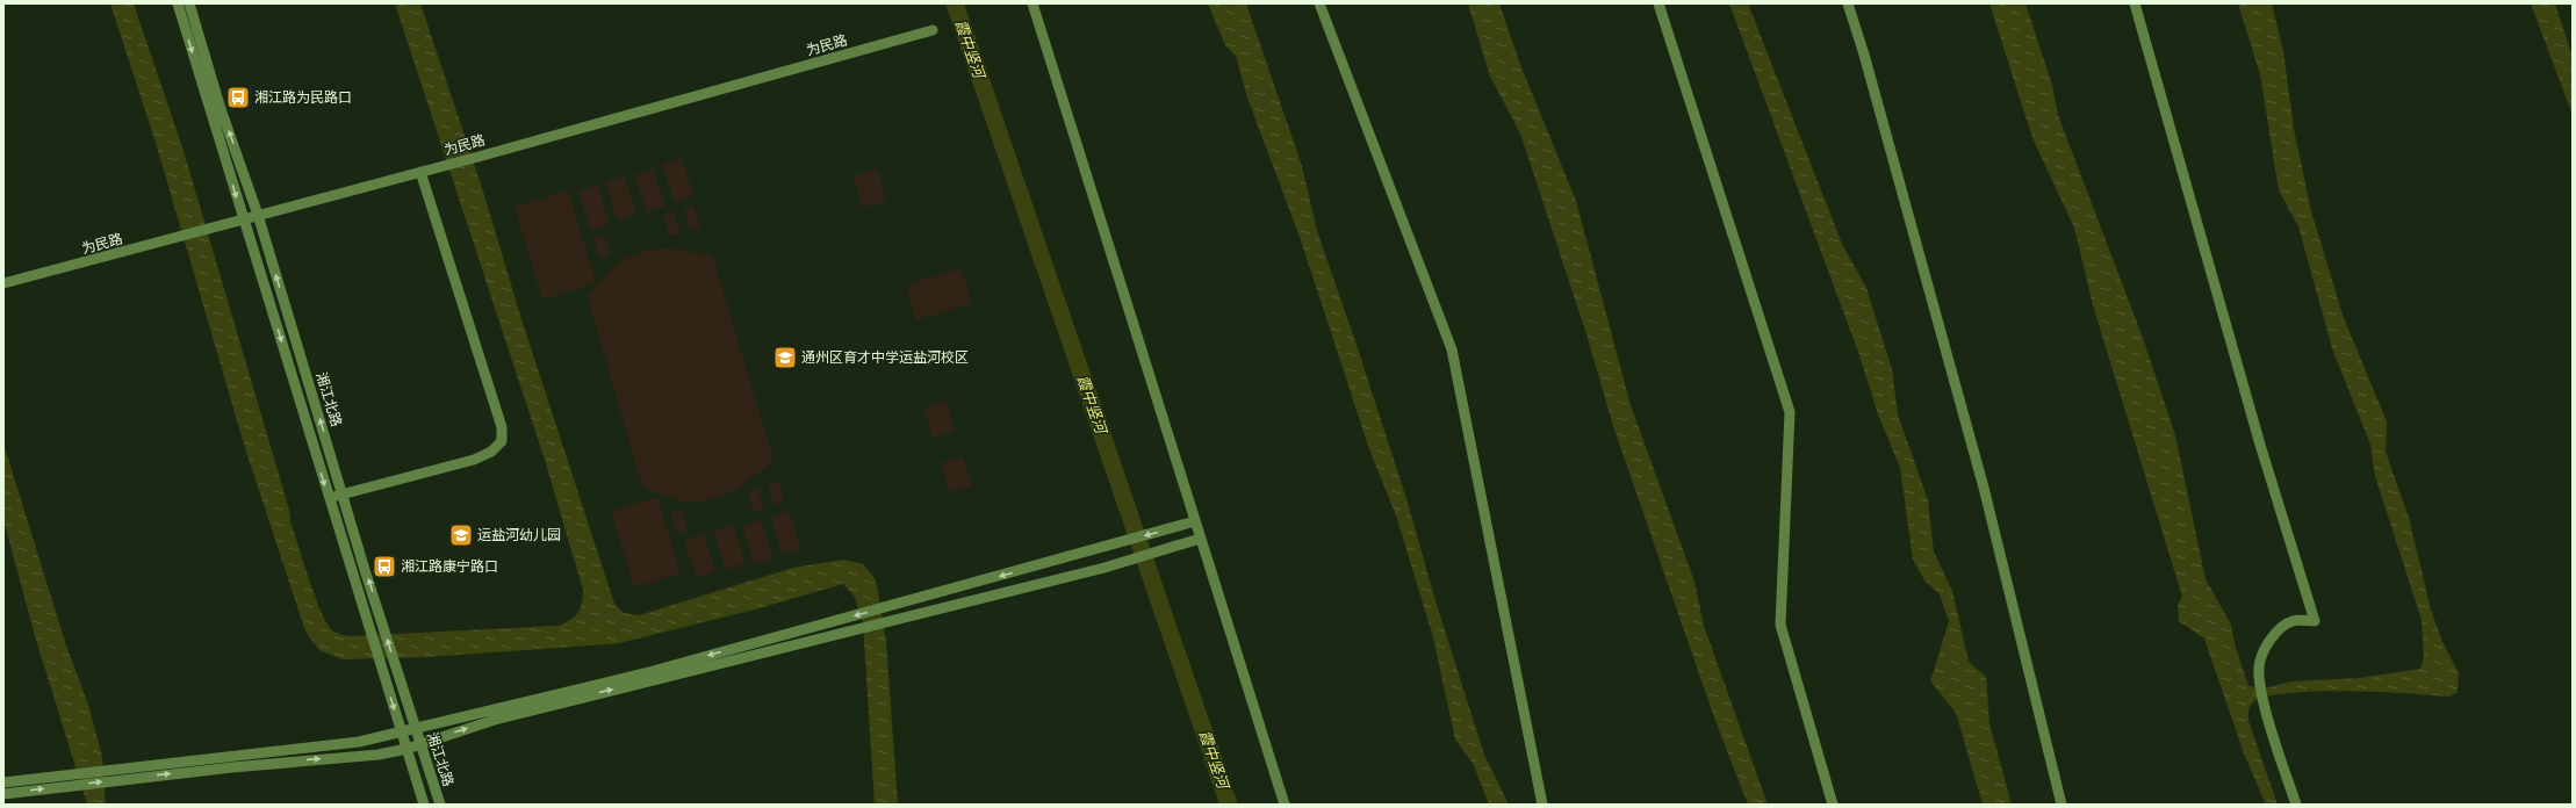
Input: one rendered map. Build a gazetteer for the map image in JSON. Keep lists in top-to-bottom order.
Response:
{
  "streets": {
    "street": ["为民路", "湘江北路"]
  },
  "crossings": [
    ["为民路", "湘江北路"]
  ],
  "water": ["霞中竖河"],
  "places": {
    "bus stop": ["湘江路为民路口", "湘江路康宁路口"],
    "school or university": ["通州区育才中学运盐河校区", "运盐河幼儿园"]
  }
}
